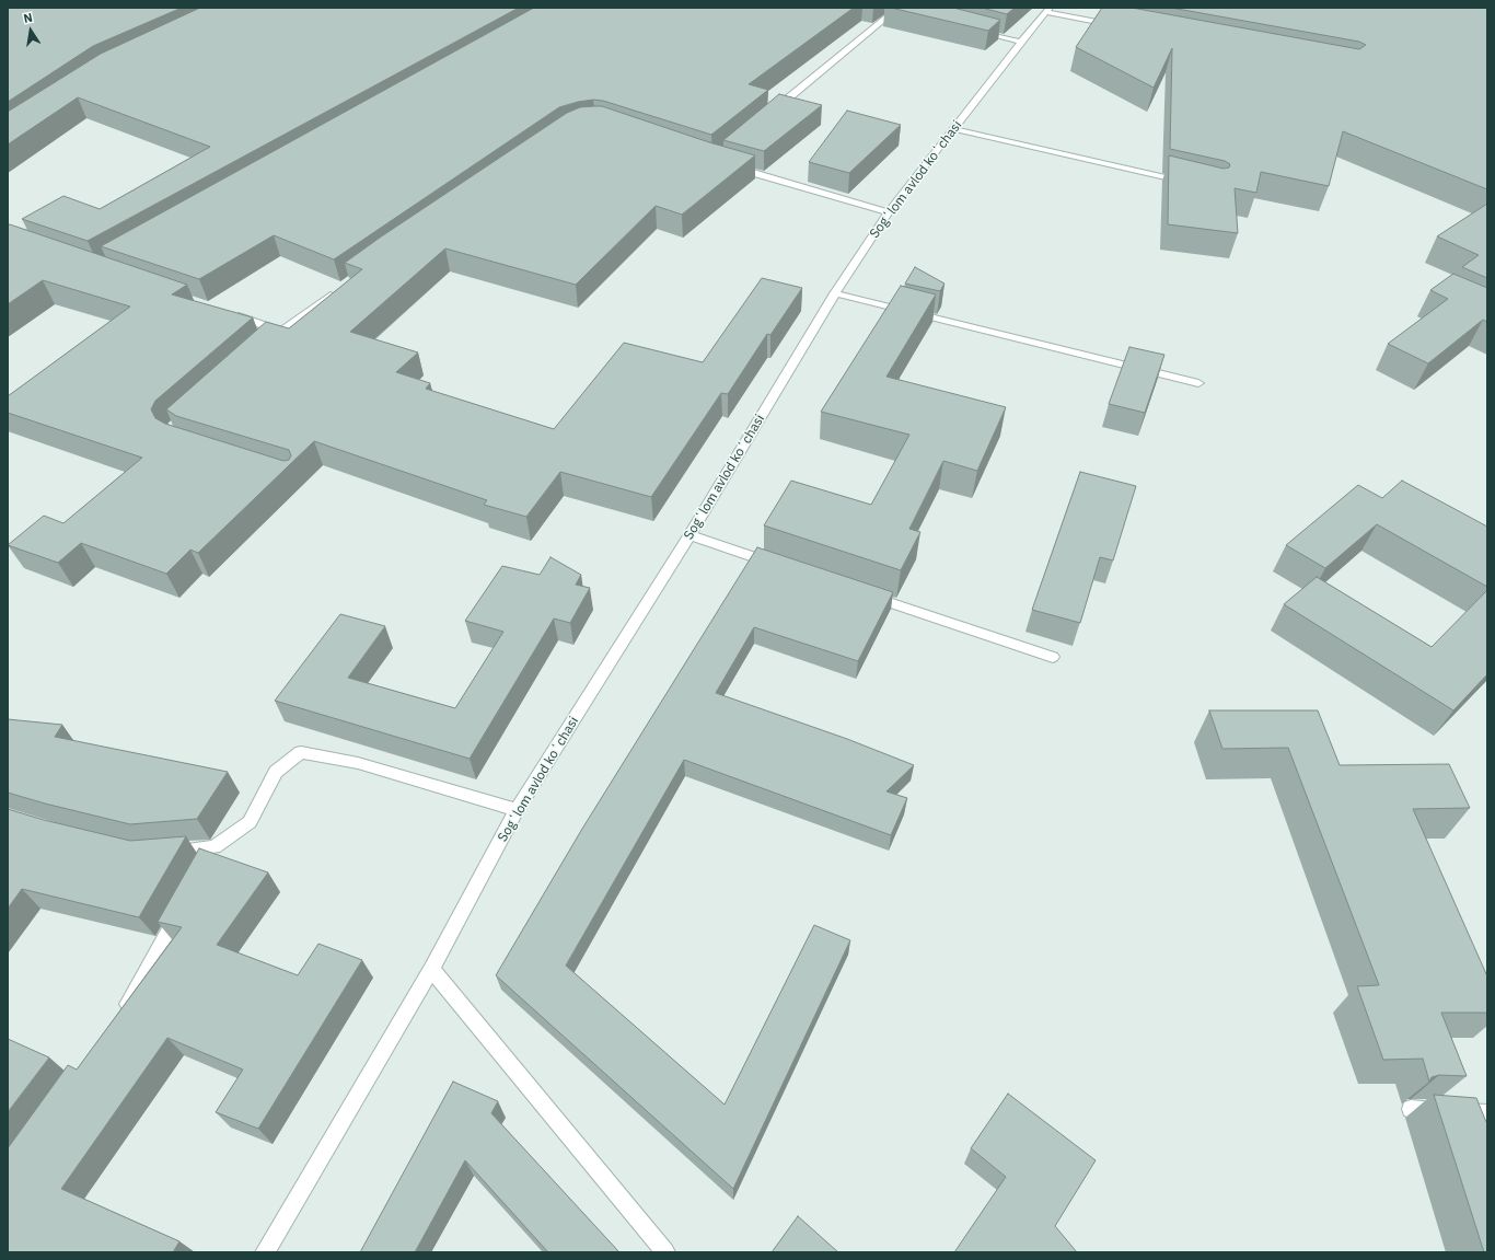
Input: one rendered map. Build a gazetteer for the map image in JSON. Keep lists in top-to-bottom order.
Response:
{
  "streets": {
    "street": ["Sogʻlom avlod koʻchasi"]
  },
  "north": "top"
}
